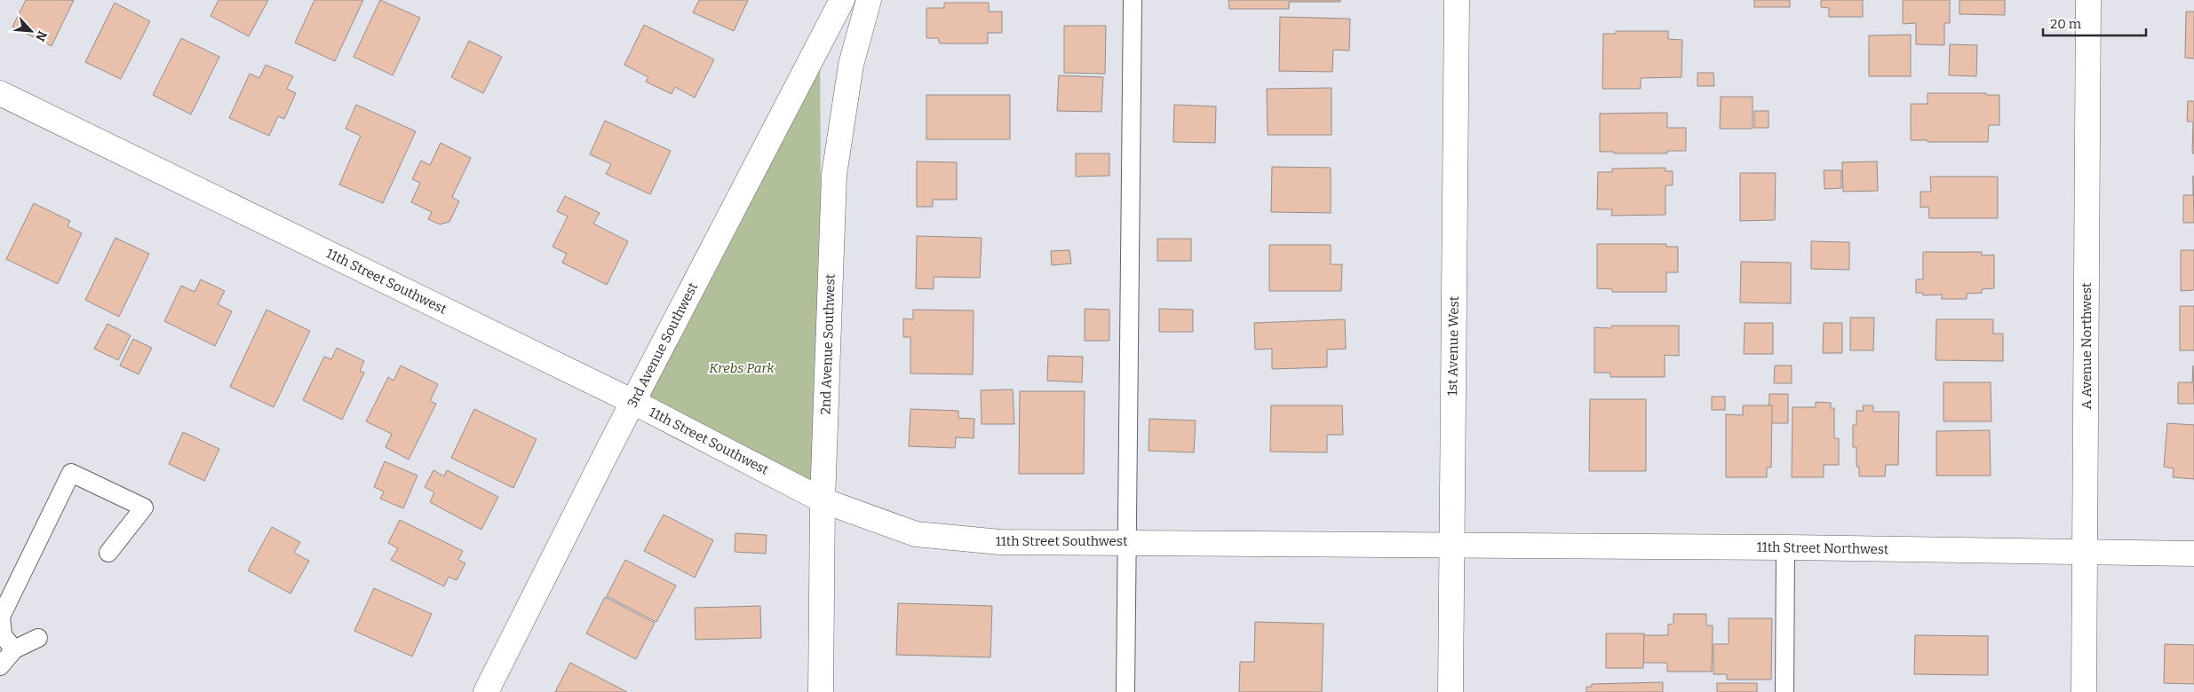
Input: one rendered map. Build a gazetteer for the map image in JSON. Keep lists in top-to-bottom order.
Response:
{
  "streets": {
    "street": [
      "11th Street Southwest",
      "2nd Avenue Southwest",
      "3rd Avenue Southwest",
      "1st Avenue West",
      "A Avenue Northwest",
      "11th Street Northwest"
    ]
  },
  "crossings": [
    ["11th Street Southwest", "2nd Avenue Southwest"],
    ["11th Street Southwest", "3rd Avenue Southwest"],
    ["11th Street Southwest", "1st Avenue West"],
    ["11th Street Southwest", "11th Street Northwest"],
    ["1st Avenue West", "11th Street Northwest"],
    ["A Avenue Northwest", "11th Street Northwest"]
  ],
  "parks": ["Krebs Park"],
  "scale_bar": "20 m",
  "north": "bottom right"
}
